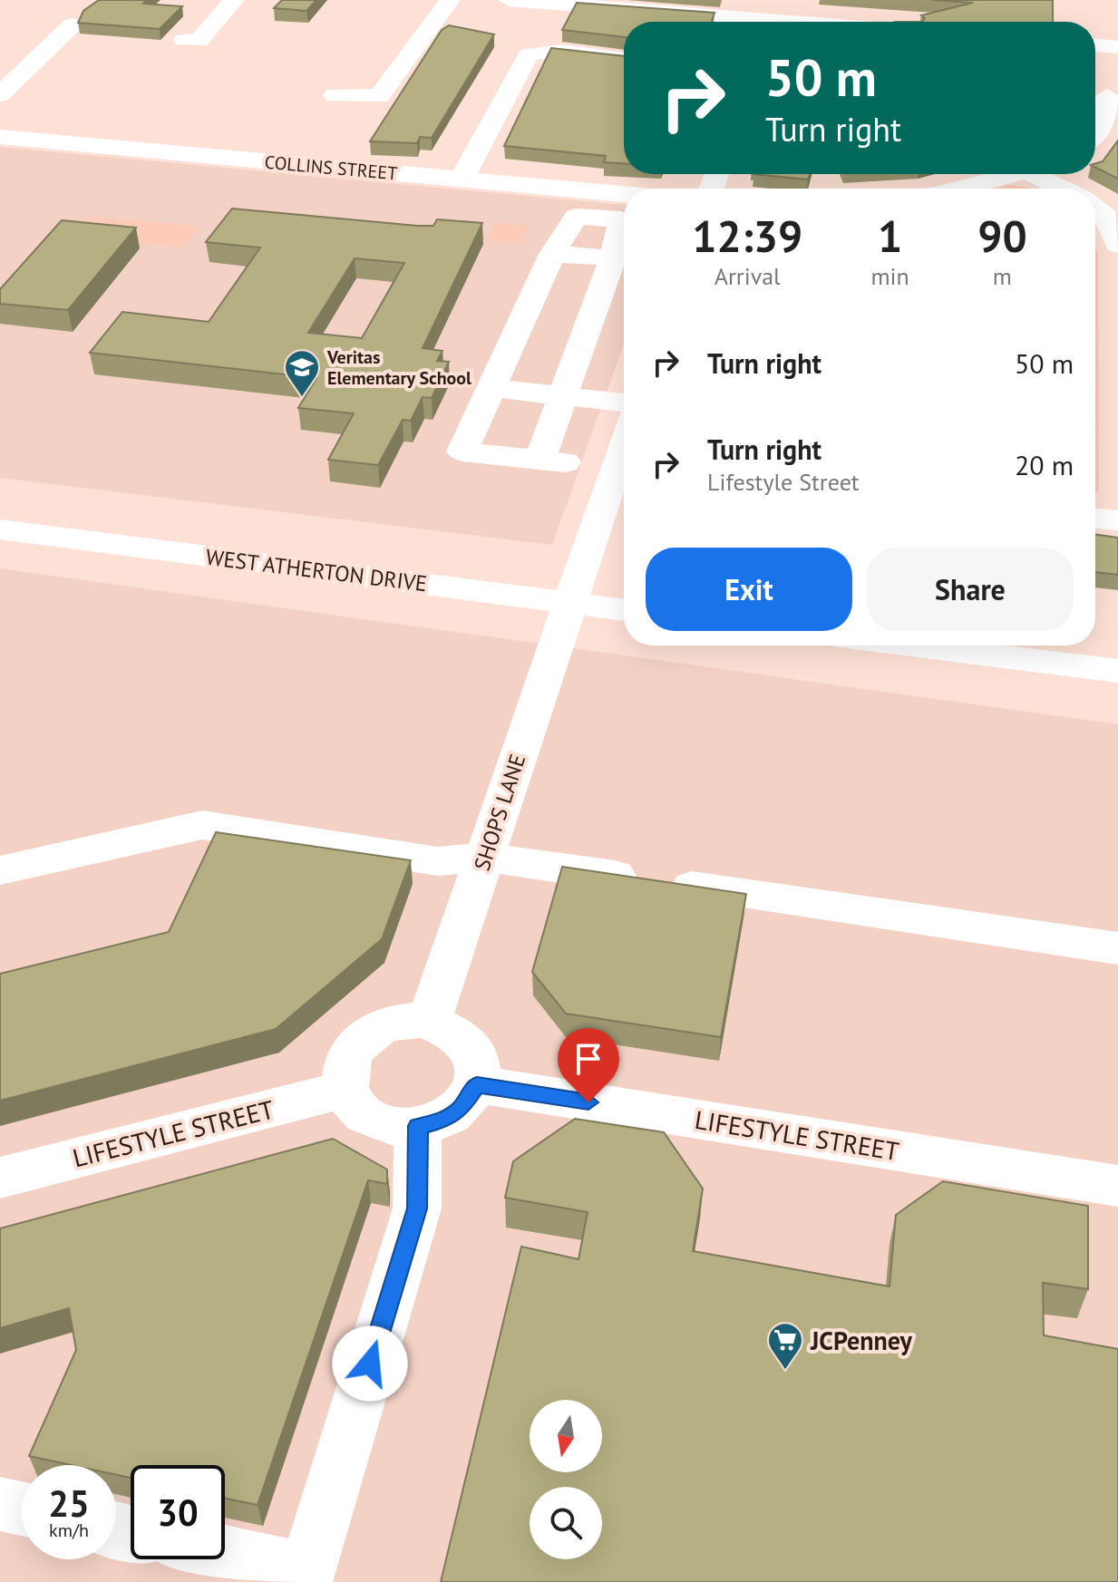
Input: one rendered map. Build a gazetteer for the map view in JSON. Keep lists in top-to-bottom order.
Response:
{
  "streets": {
    "street": [
      "COLLINS STREET",
      "WEST ATHERTON DRIVE",
      "SHOPS LANE",
      "LIFESTYLE STREET"
    ]
  },
  "crossings": [
    ["WEST ATHERTON DRIVE", "SHOPS LANE"],
    ["SHOPS LANE", "LIFESTYLE STREET"]
  ],
  "places": {
    "school or university": ["Veritas Elementary School"],
    "supermarket": ["JCPenney"]
  },
  "north": "bottom",
  "page": {
    "turn": ["50 m", "Turn right"],
    "eta": [
      "12:39",
      "Arrival",
      "1",
      "min",
      "90",
      "m"
    ],
    "list": [
      {
        "name": "Turn right",
        "value": "50 m"
      },
      {
        "name": "Turn right",
        "note": "Lifestyle Street",
        "value": "20 m"
      }
    ],
    "buttons": ["Exit", "Share"],
    "speed": "25 km/h",
    "limit": "30"
  }
}
